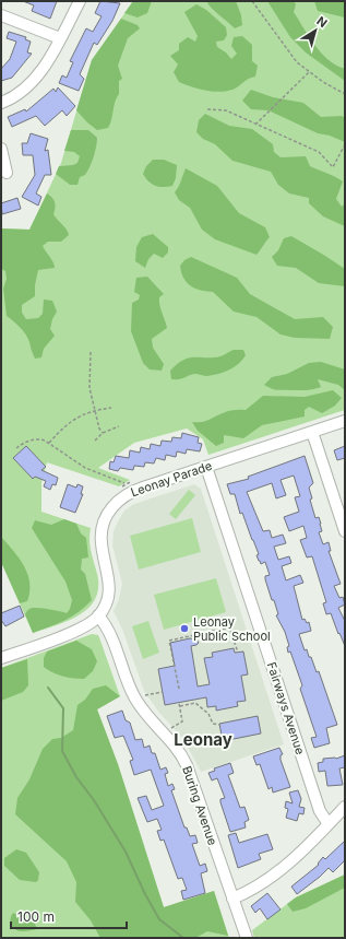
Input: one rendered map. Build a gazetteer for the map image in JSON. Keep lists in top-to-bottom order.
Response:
{
  "streets": {
    "street": ["Leonay Parade", "Fairways Avenue", "Buring Avenue"]
  },
  "crossings": [
    ["Leonay Parade", "Fairways Avenue"],
    ["Leonay Parade", "Buring Avenue"]
  ],
  "districts": ["Leonay"],
  "places": ["Leonay Public School"],
  "scale_bar": "100 m",
  "north": "top right"
}
